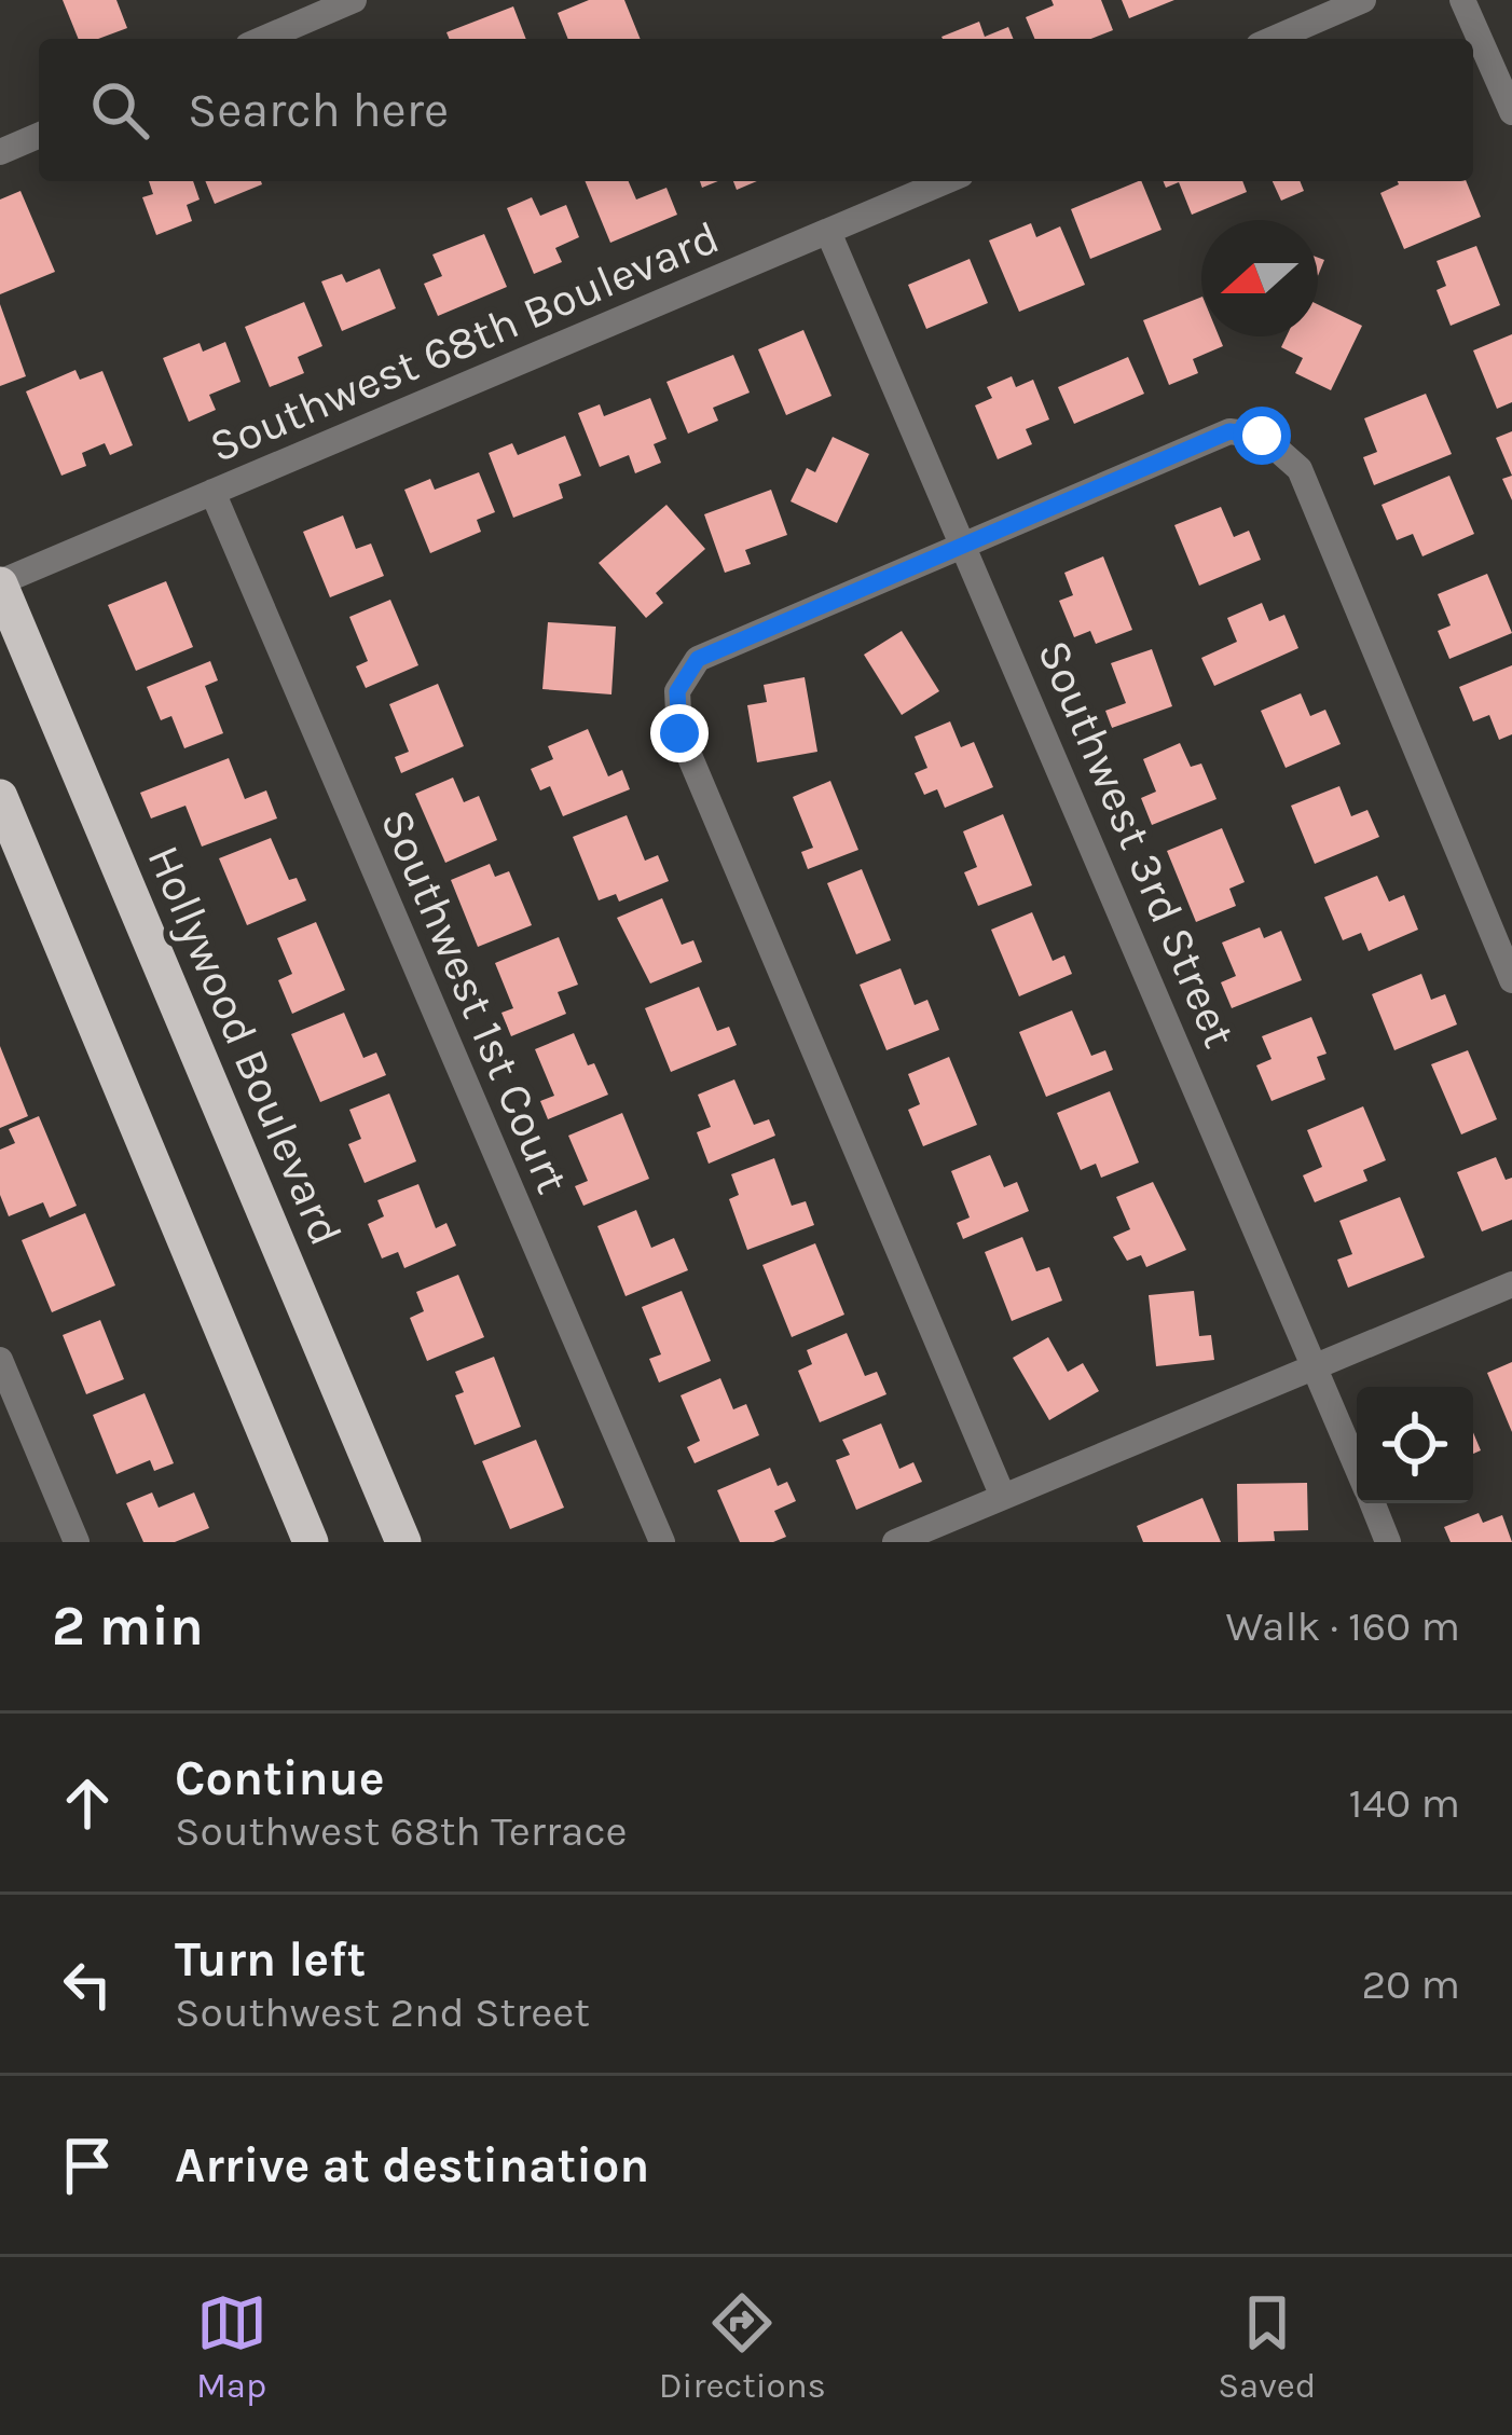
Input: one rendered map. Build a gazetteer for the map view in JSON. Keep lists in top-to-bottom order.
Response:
{
  "streets": {
    "highway": ["Hollywood Boulevard"],
    "street": ["Southwest 68th Boulevard", "Southwest 3rd Street", "Southwest 1st Court"]
  },
  "crossings": [
    ["Southwest 68th Boulevard", "Southwest 3rd Street"],
    ["Southwest 68th Boulevard", "Southwest 1st Court"],
    ["Southwest 68th Boulevard", "Hollywood Boulevard"]
  ],
  "north": "left",
  "page": {
    "search": "Search here",
    "heading": ["2 min", "Walk · 160 m"],
    "list": [
      ["Continue", "Southwest 68th Terrace", "140 m"],
      ["Turn left", "Southwest 2nd Street", "20 m"],
      "Arrive at destination"
    ],
    "nav": ["Map", "Directions", "Saved"]
  }
}
